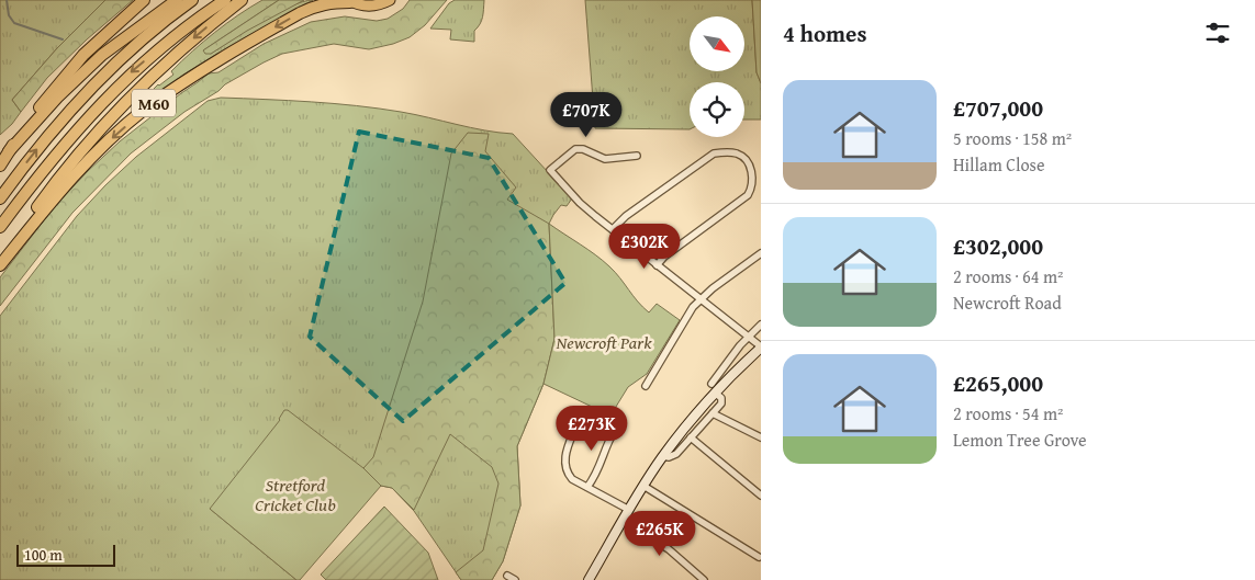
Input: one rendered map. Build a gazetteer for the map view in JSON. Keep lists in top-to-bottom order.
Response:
{
  "streets": {
    "highway": ["M60"]
  },
  "parks": ["Newcroft Park", "Stretford Cricket Club"],
  "scale_bar": "100 m",
  "north": "bottom right",
  "page": {
    "heading": "4 homes",
    "list": [
      {
        "name": "£707,000",
        "note": "5 rooms · 158 m² · Hillam Close"
      },
      {
        "name": "£302,000",
        "note": "2 rooms · 64 m² · Newcroft Road"
      },
      {
        "name": "£265,000",
        "note": "2 rooms · 54 m² · Lemon Tree Grove"
      }
    ],
    "price": [
      "£707K",
      "£302K",
      "£273K",
      "£265K"
    ],
    "scale": "100 m"
  }
}
